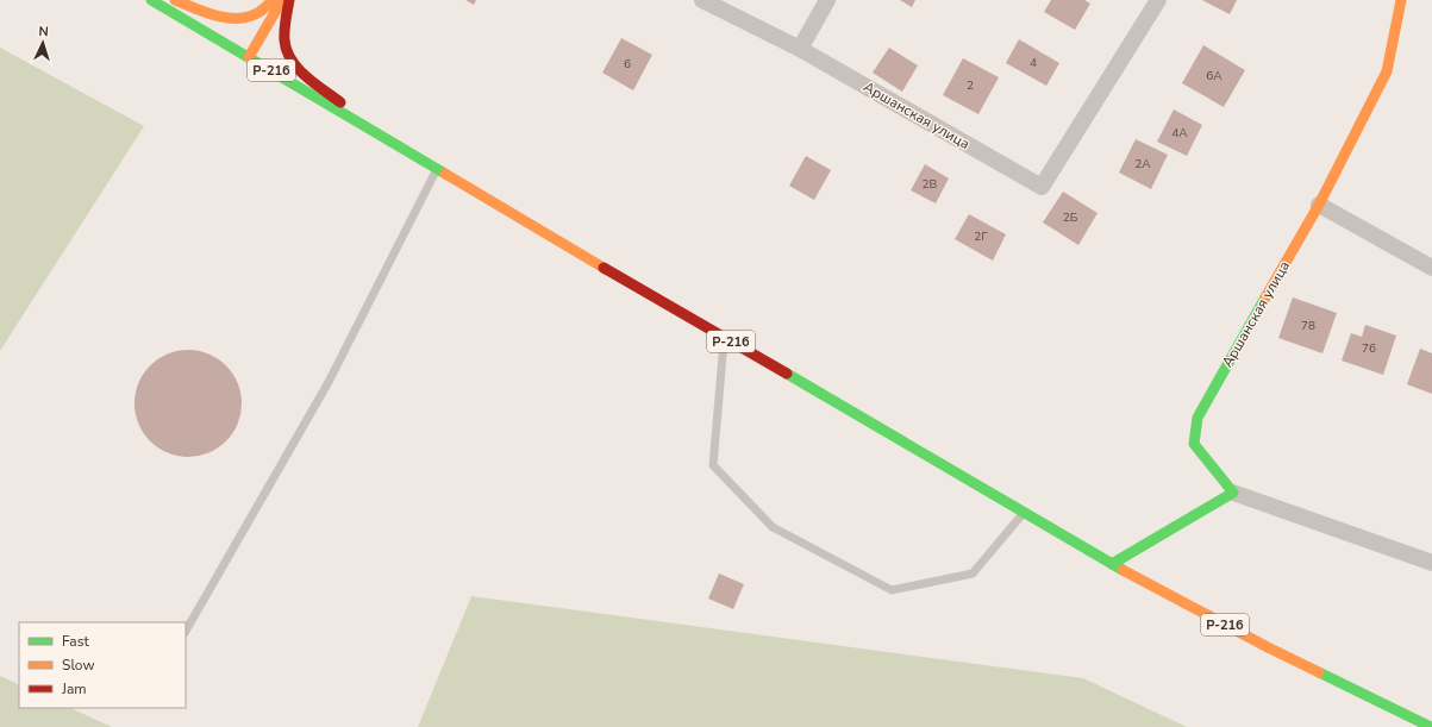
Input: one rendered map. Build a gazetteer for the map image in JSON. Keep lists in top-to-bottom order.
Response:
{
  "streets": {
    "main road": ["Р-216", "Аршанская улица"]
  },
  "house_numbers": [
    "4",
    "6",
    "6А",
    "2",
    "4А",
    "2А",
    "2В",
    "2Б",
    "2Г",
    "78",
    "76"
  ],
  "legend": ["Fast", "Slow", "Jam"],
  "north": "top"
}
